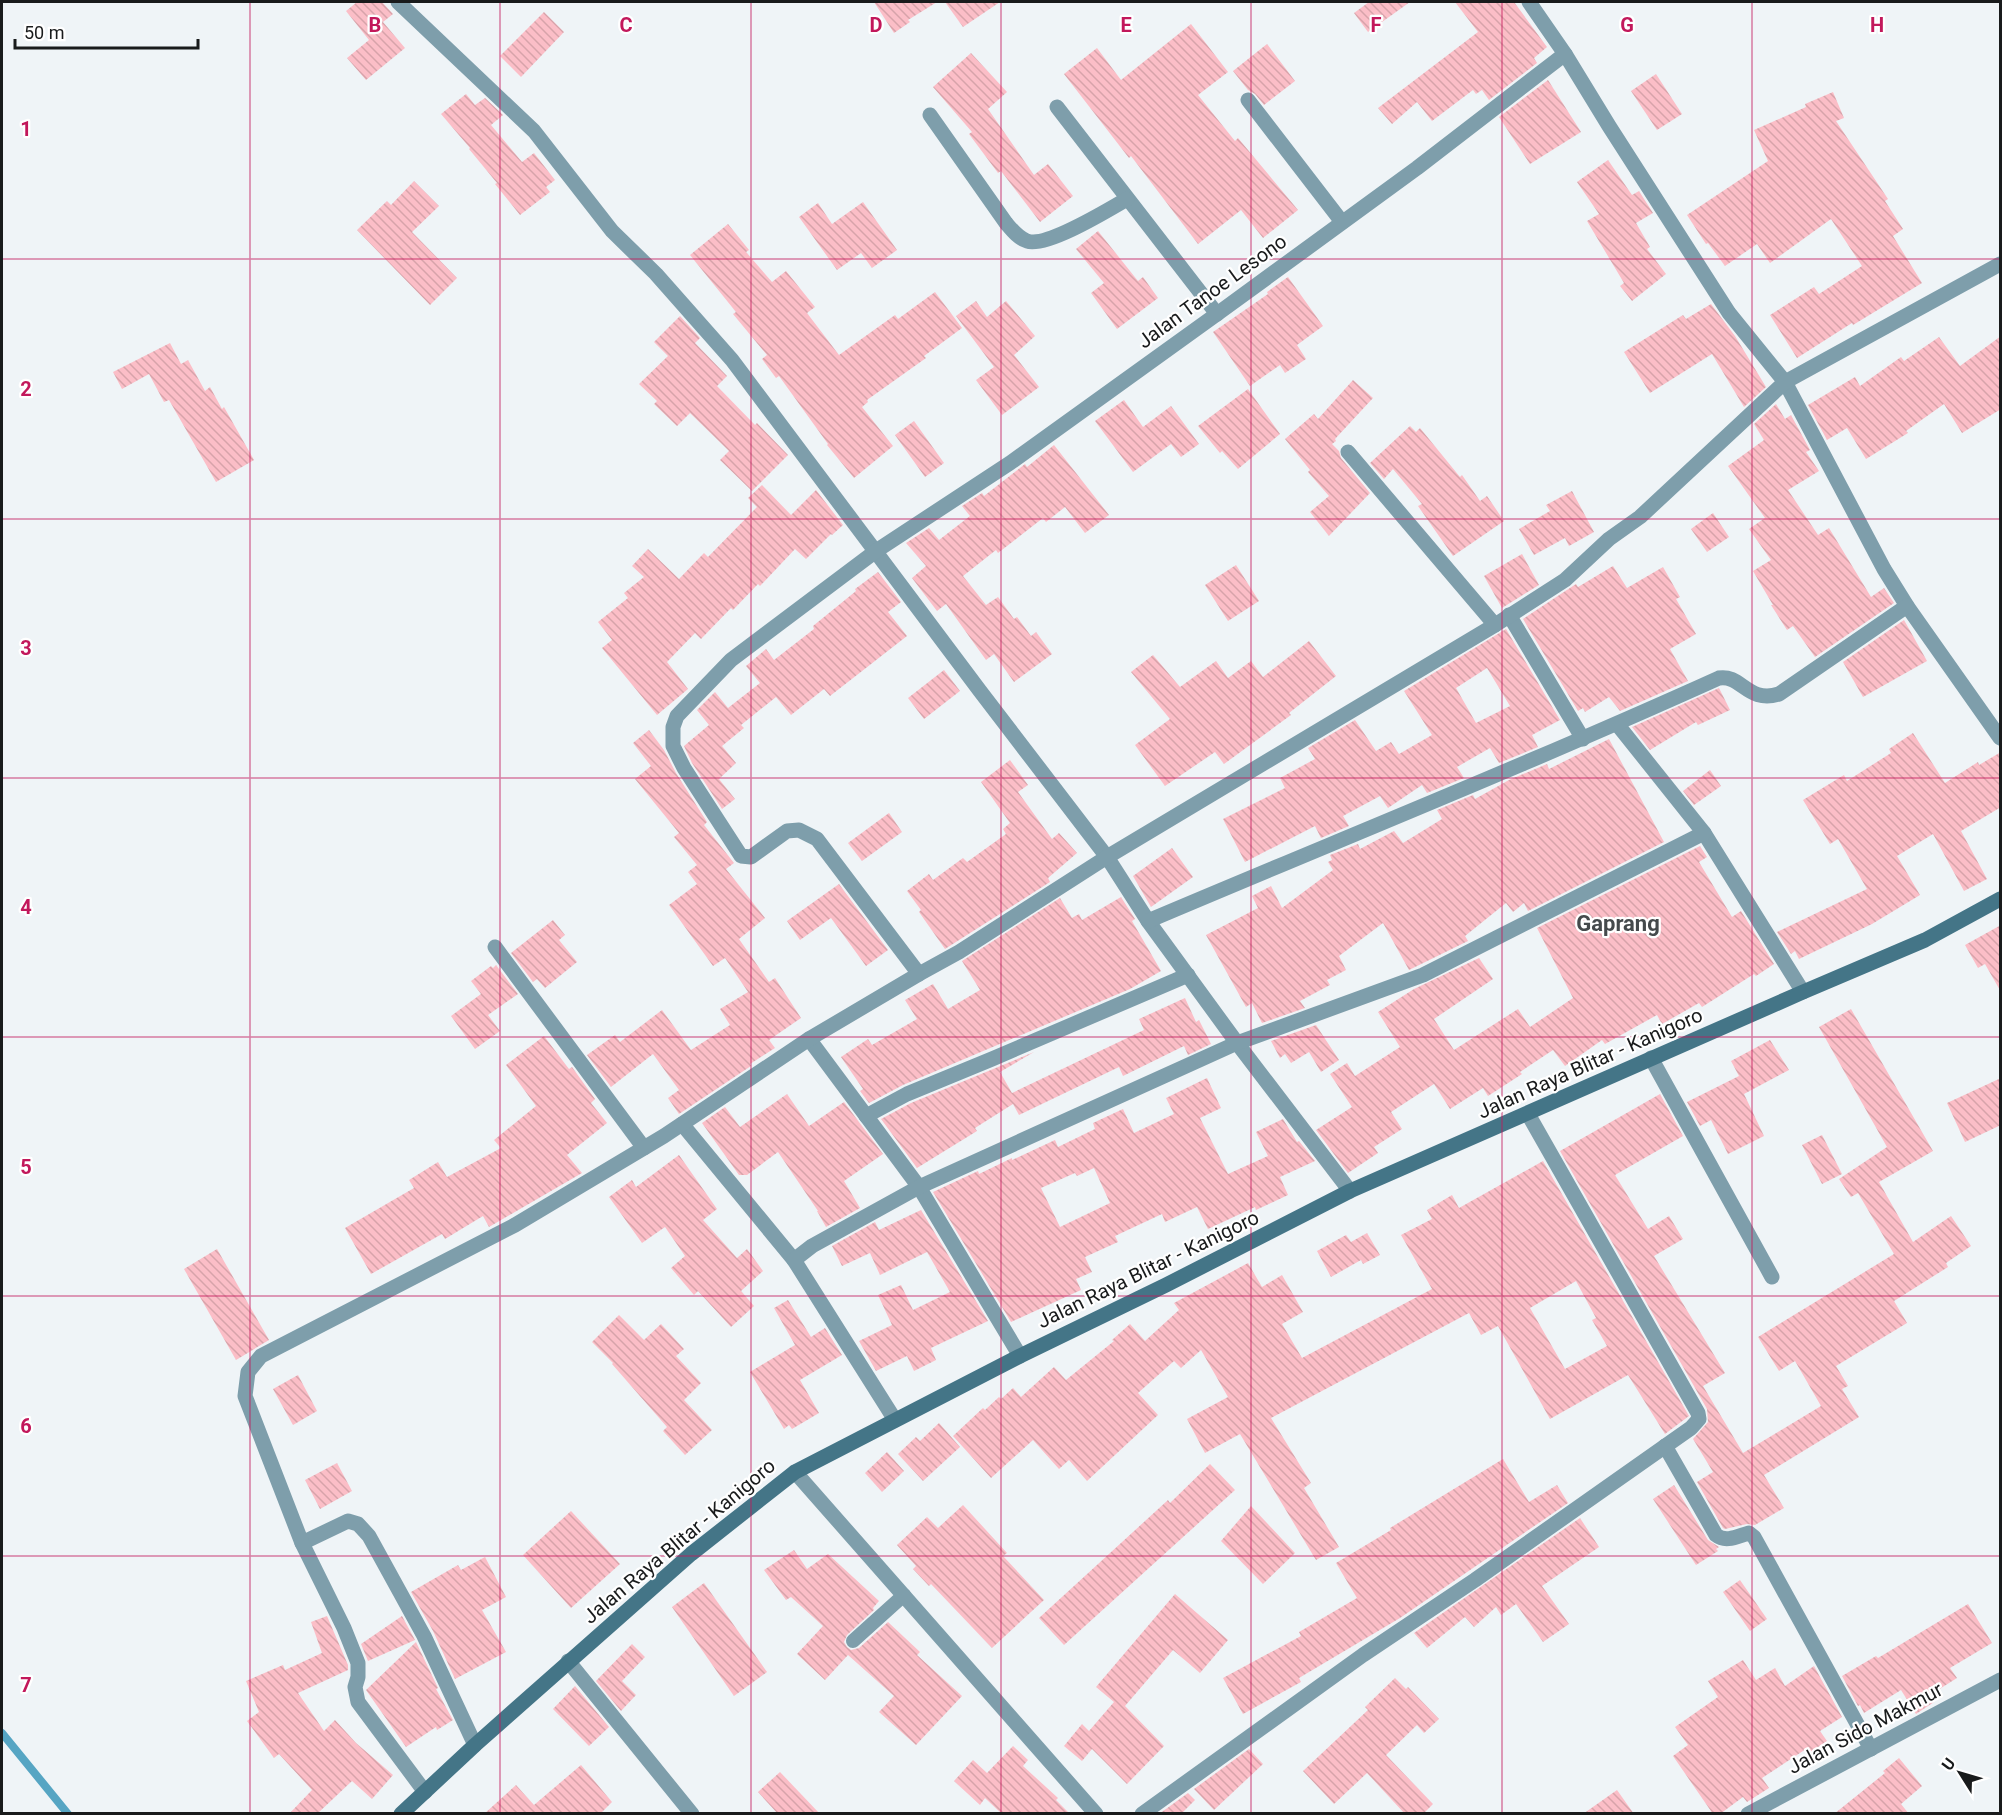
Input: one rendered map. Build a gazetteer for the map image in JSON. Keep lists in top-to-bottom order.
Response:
{
  "streets": {
    "main road": ["Jalan Raya Blitar - Kanigoro"],
    "street": ["Jalan Tanoe Lesono", "Jalan Sido Makmur"]
  },
  "districts": ["Gaprang"],
  "scale_bar": "50 m",
  "north": "top left",
  "grid": {
    "columns": [
      "B",
      "C",
      "D",
      "E",
      "F",
      "G",
      "H"
    ],
    "rows": [
      "1",
      "2",
      "3",
      "4",
      "5",
      "6",
      "7"
    ]
  }
}
